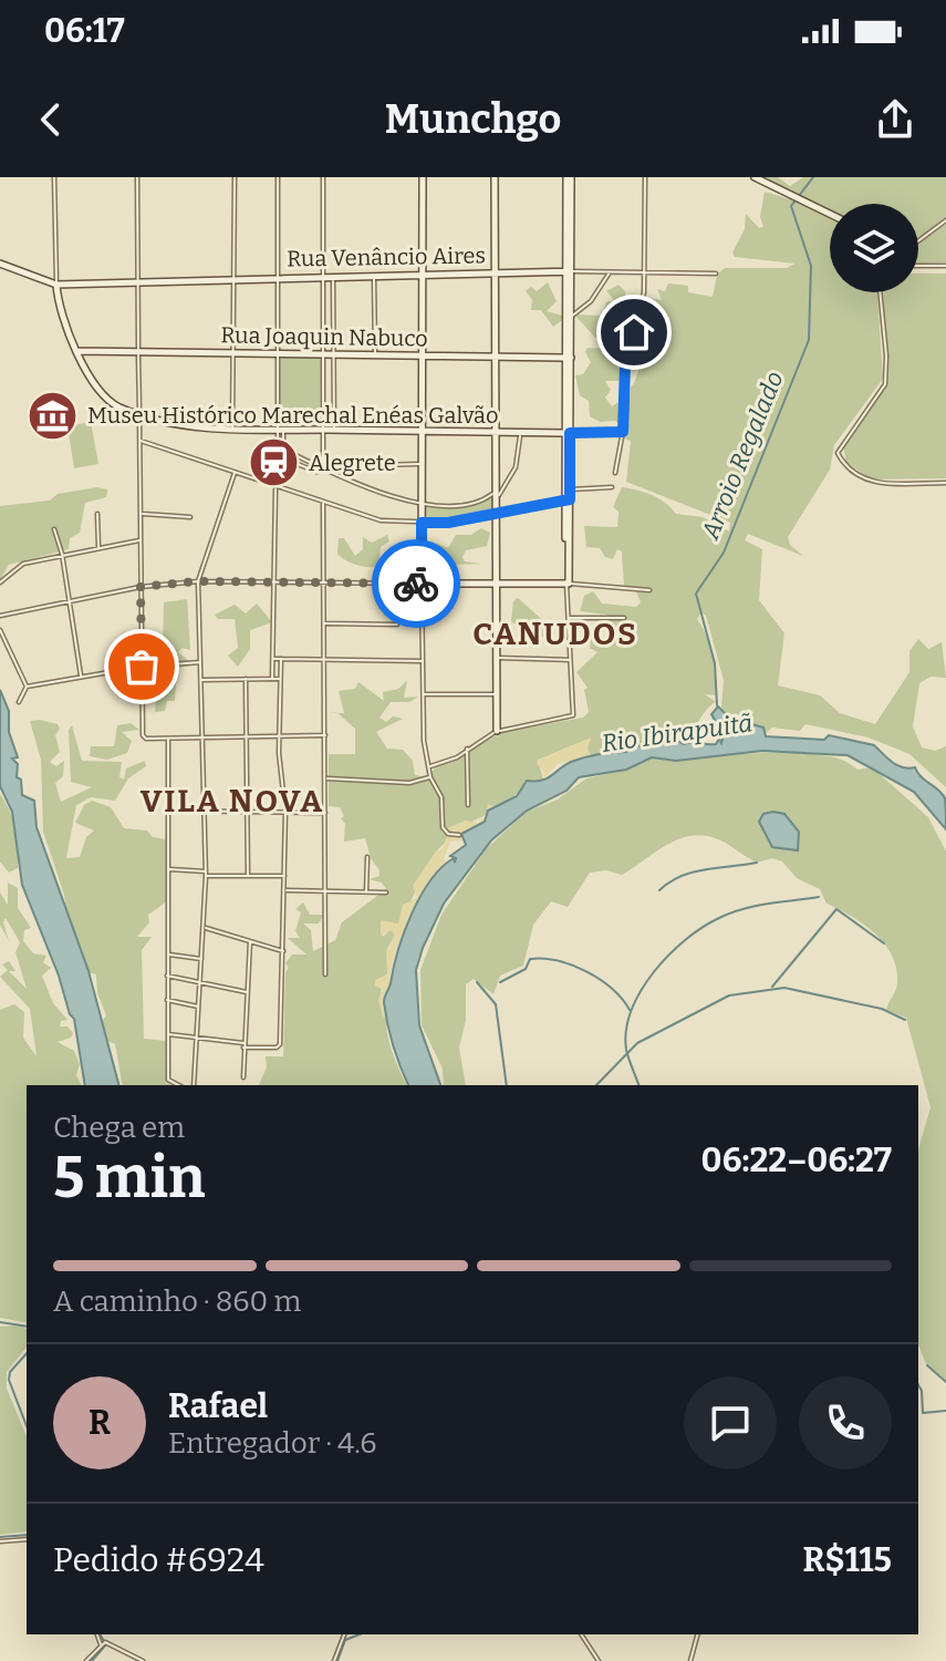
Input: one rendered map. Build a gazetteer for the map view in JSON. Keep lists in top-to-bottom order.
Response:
{
  "streets": {
    "street": ["Rua Venâncio Aires", "Rua Joaquin Nabuco"]
  },
  "districts": ["CANUDOS", "VILA NOVA"],
  "water": ["Arroio Regalado", "Rio Ibirapuitã"],
  "places": {
    "museum": ["Museu Histórico Marechal Enéas Galvão"],
    "station": ["Alegrete"]
  },
  "page": {
    "status": "06:17",
    "header": "Munchgo",
    "heading": ["5 min", "Chega em", "06:22–06:27"],
    "panel": [
      "Rafael",
      "Entregador · 4.6",
      "Pedido #6924",
      "R$115"
    ],
    "bar": "A caminho · 860 m",
    "round": "R"
  }
}
